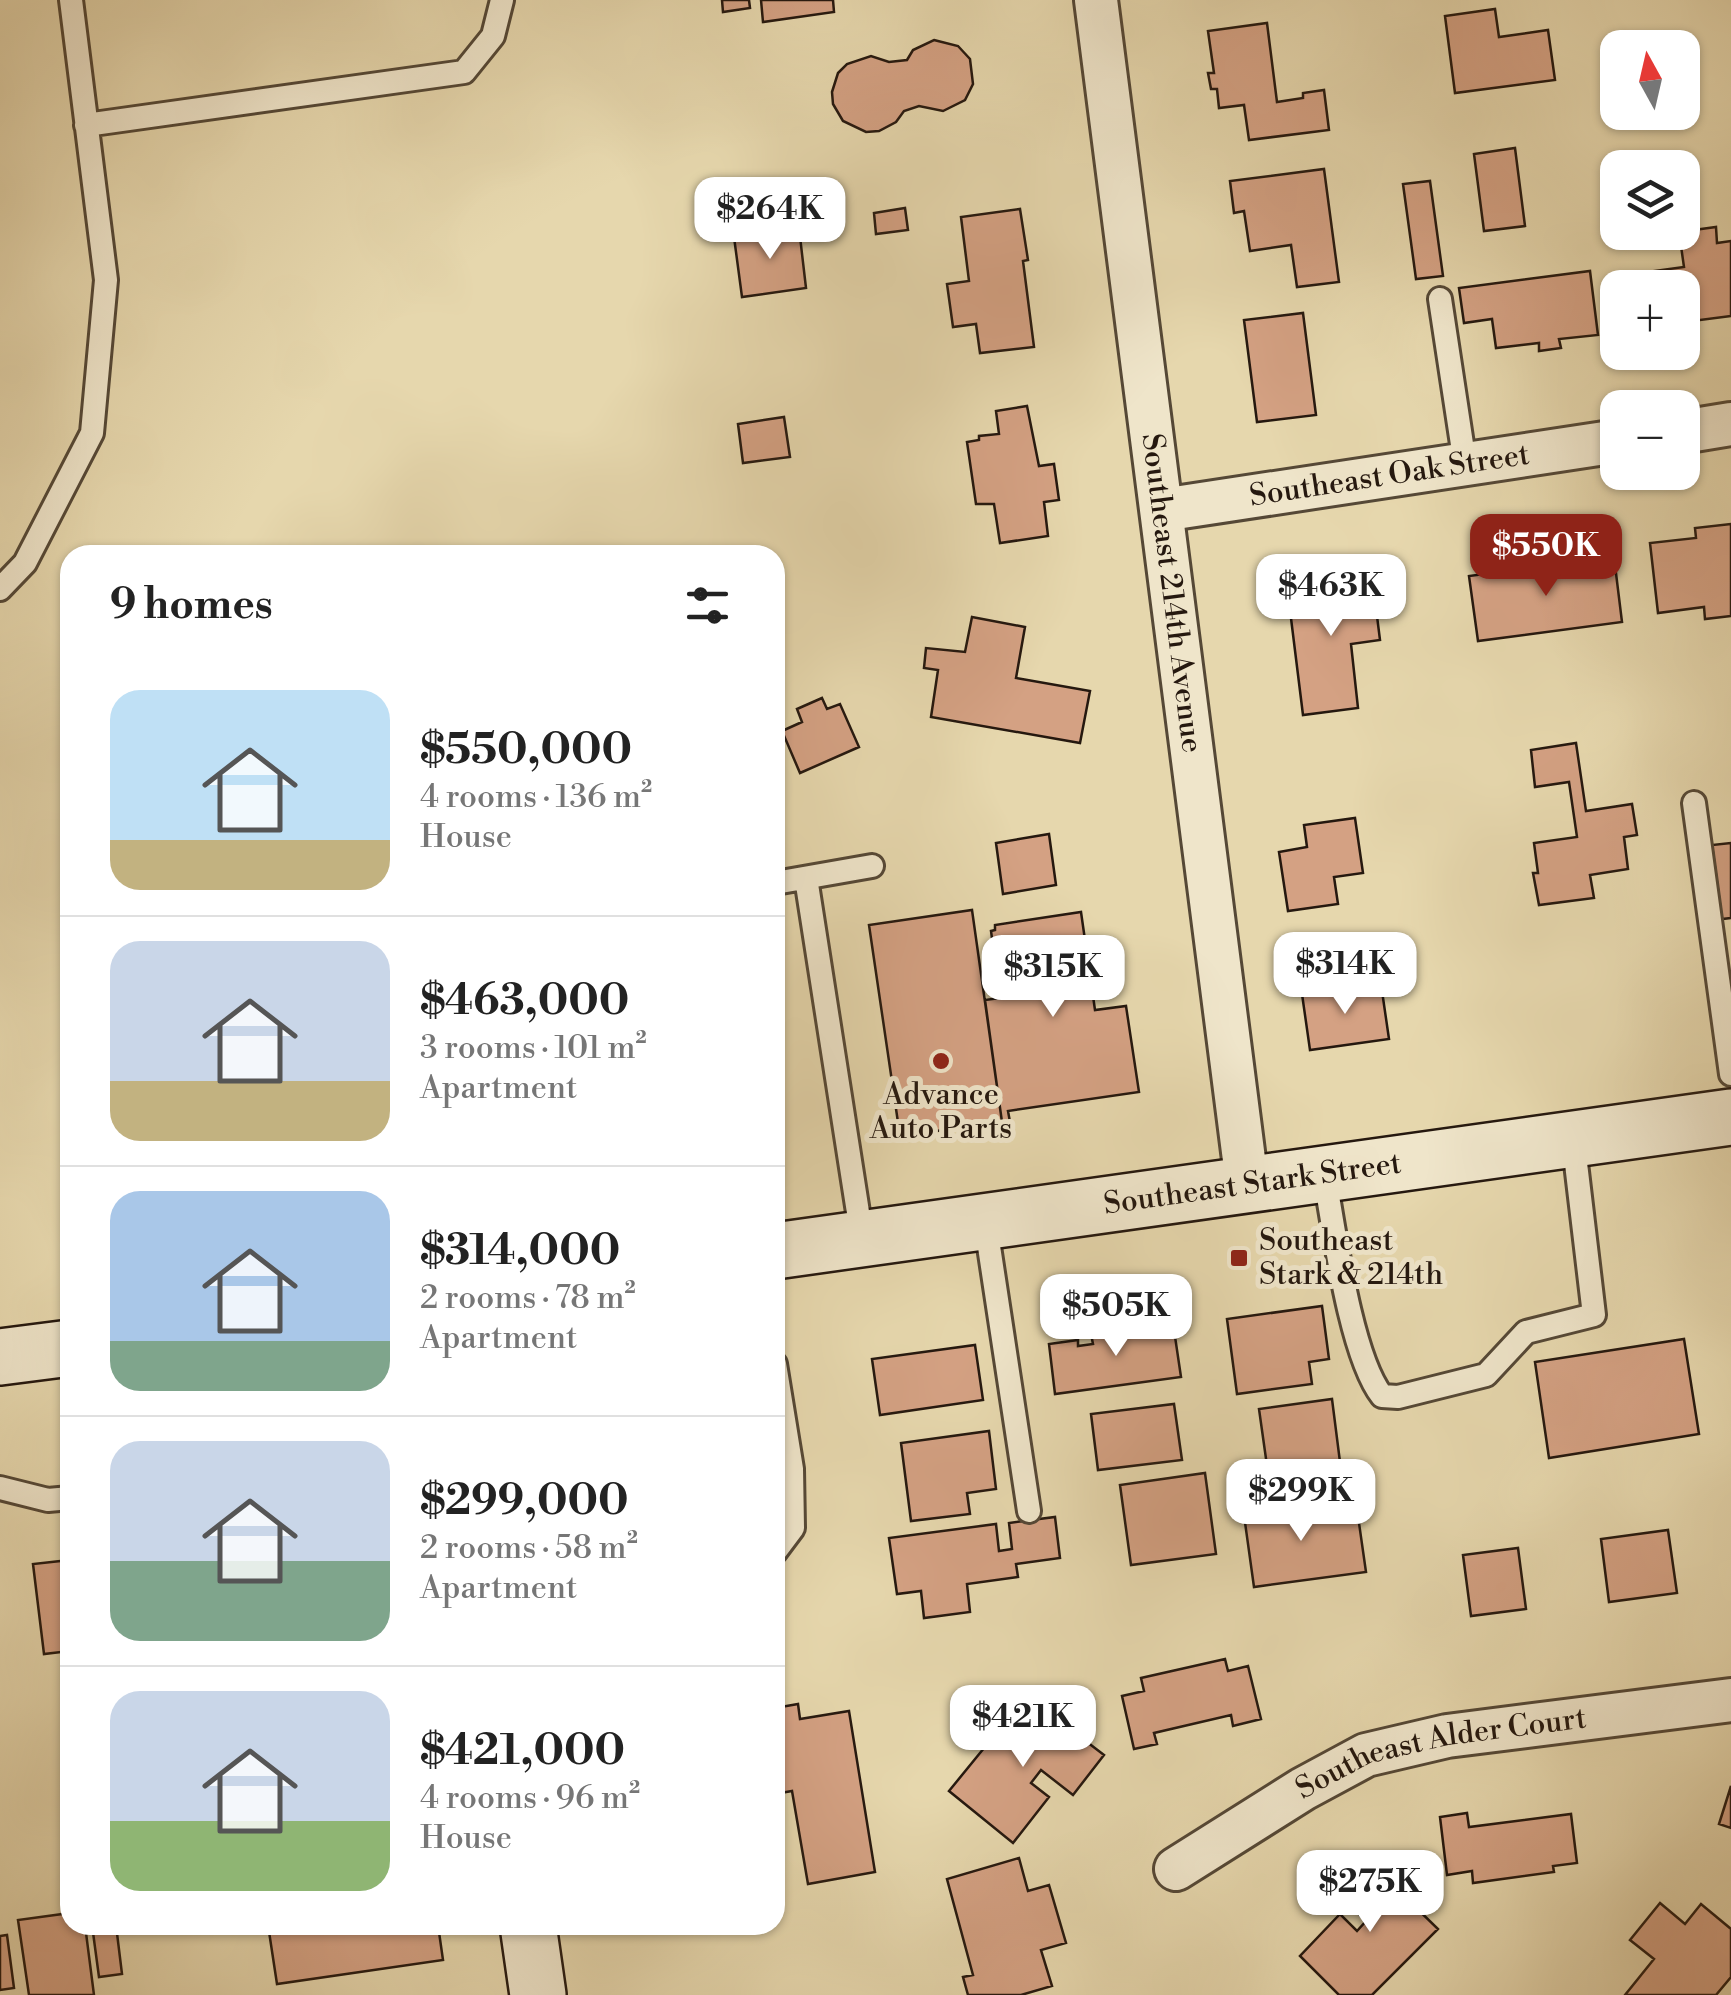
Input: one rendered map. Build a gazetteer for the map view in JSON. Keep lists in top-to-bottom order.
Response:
{
  "streets": {
    "main road": ["Southeast Stark Street"],
    "street": ["Southeast Oak Street", "Southeast 214th Avenue", "Southeast Alder Court"]
  },
  "crossings": [
    ["Southeast Oak Street", "Southeast 214th Avenue"],
    ["Southeast 214th Avenue", "Southeast Stark Street"]
  ],
  "places": {
    "other": ["Advance Auto Parts"],
    "transit": ["Southeast Stark & 214th"]
  },
  "north": "top",
  "page": {
    "map_buttons": ["+", "−"],
    "price": [
      "$264K",
      "$550K",
      "$463K",
      "$314K",
      "$315K",
      "$505K",
      "$299K",
      "$421K",
      "$275K"
    ],
    "heading": "9 homes",
    "list": [
      {
        "name": "$550,000",
        "note": "4 rooms · 136 m² · House"
      },
      {
        "name": "$463,000",
        "note": "3 rooms · 101 m² · Apartment"
      },
      {
        "name": "$314,000",
        "note": "2 rooms · 78 m² · Apartment"
      },
      {
        "name": "$299,000",
        "note": "2 rooms · 58 m² · Apartment"
      },
      {
        "name": "$421,000",
        "note": "4 rooms · 96 m² · House"
      }
    ]
  }
}
